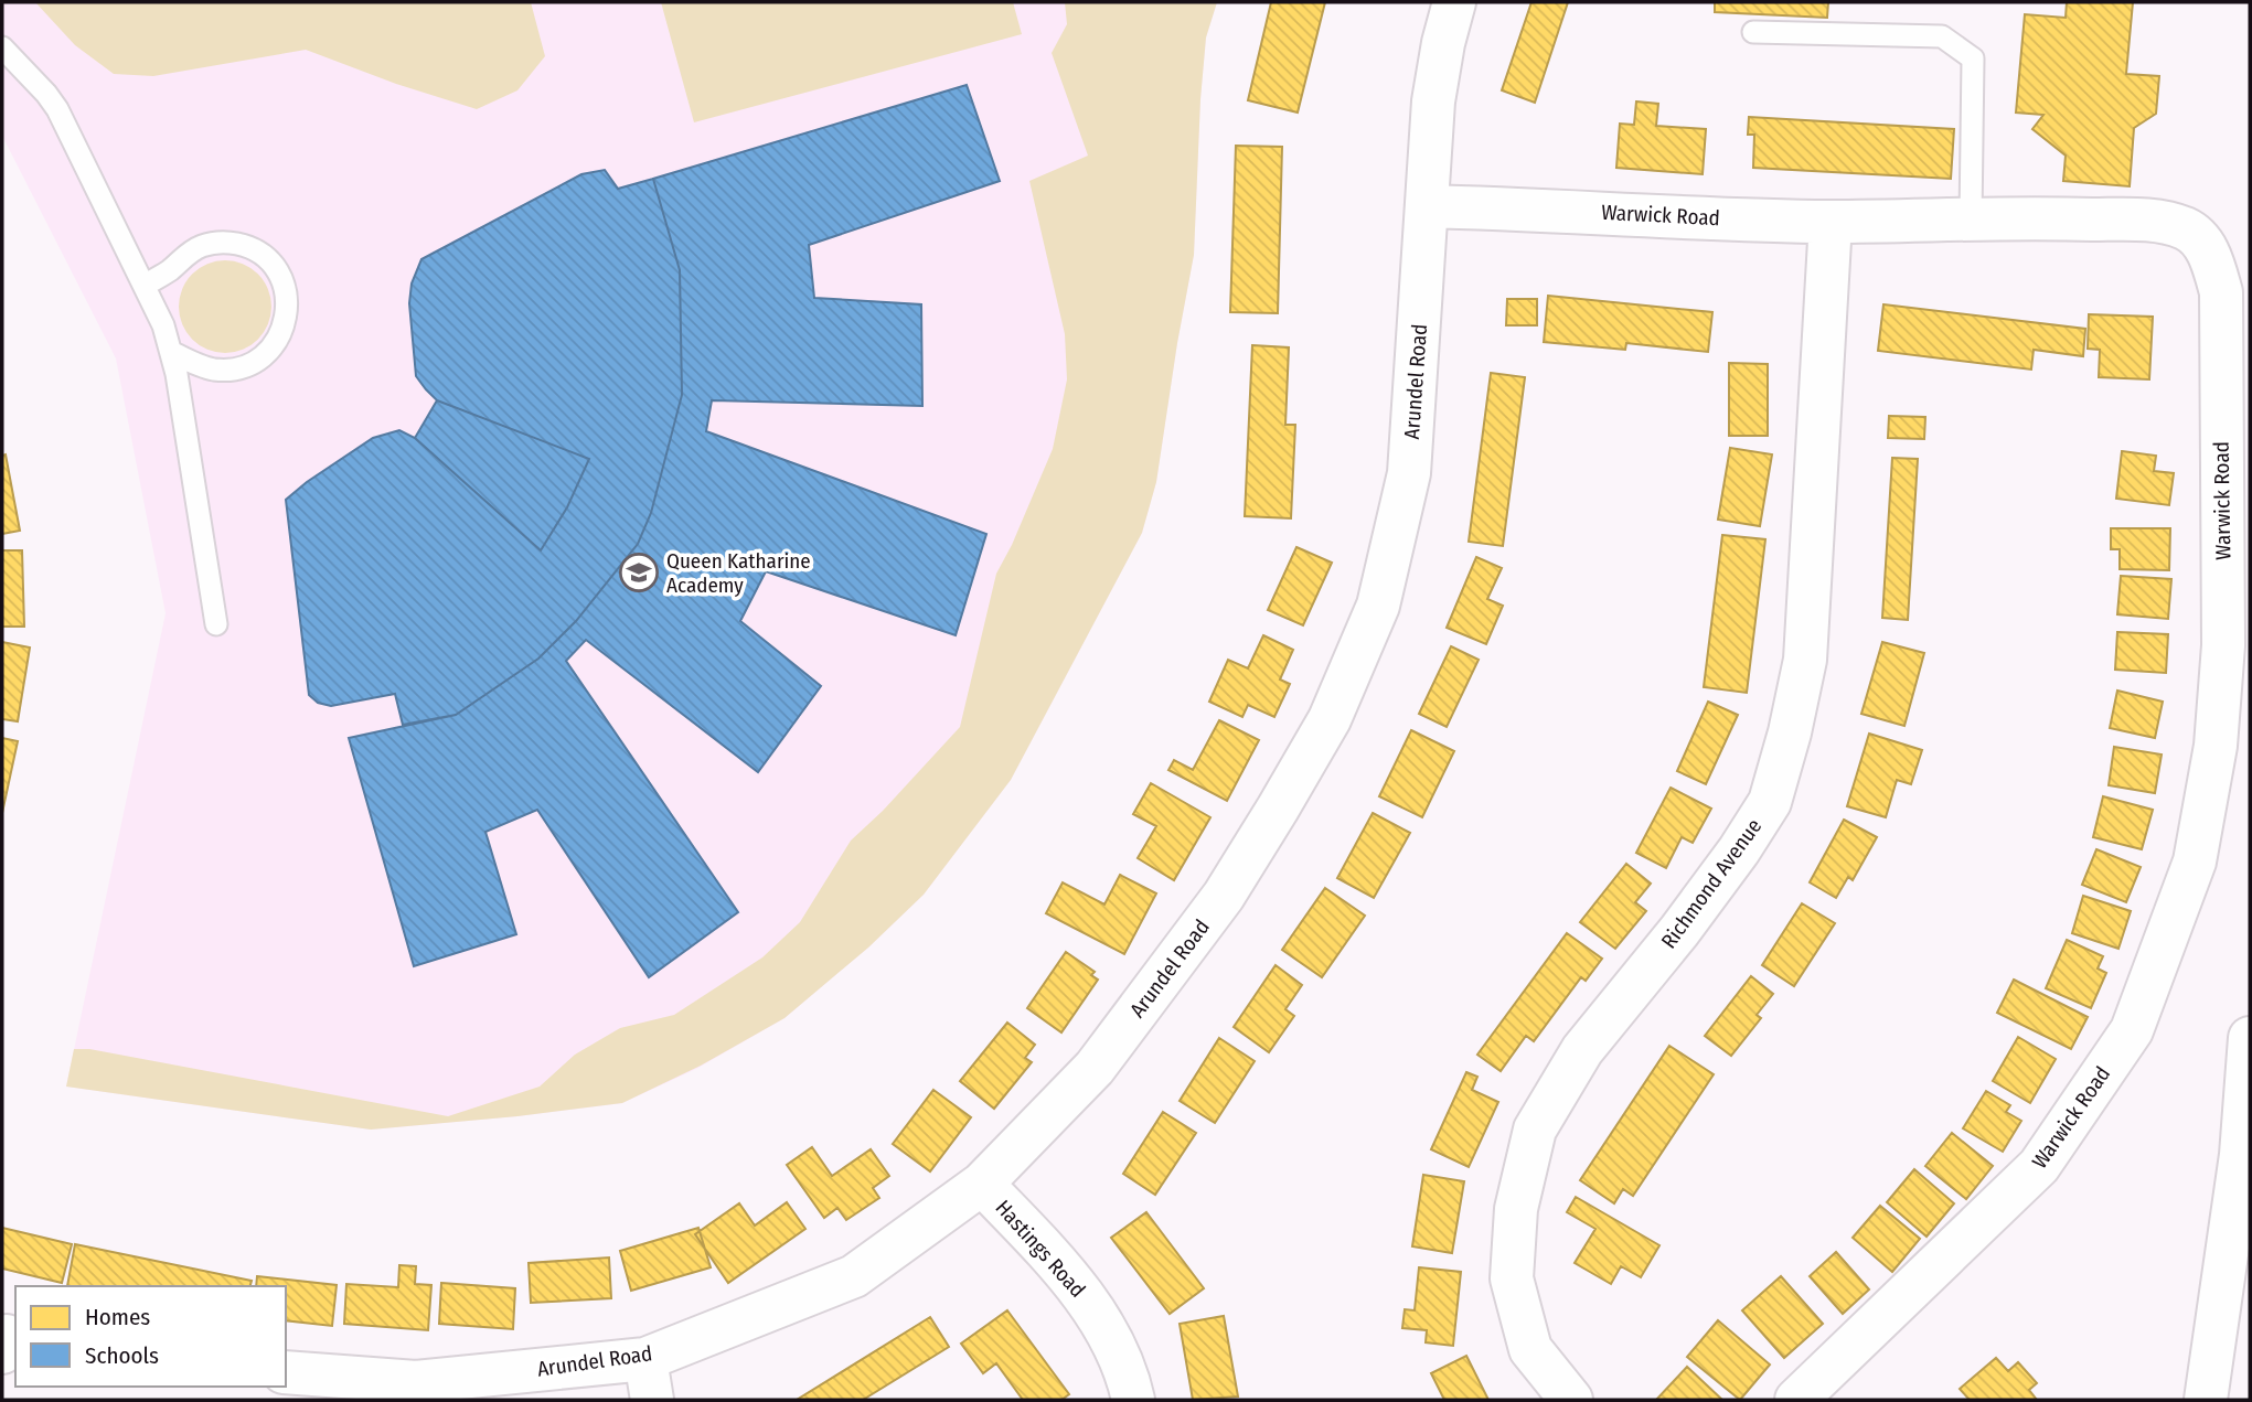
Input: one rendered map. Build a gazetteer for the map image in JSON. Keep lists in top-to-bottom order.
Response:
{
  "streets": {
    "main road": [
      "Warwick Road",
      "Arundel Road",
      "Richmond Avenue",
      "Hastings Road"
    ]
  },
  "crossings": [
    ["Warwick Road", "Arundel Road"],
    ["Warwick Road", "Richmond Avenue"],
    ["Arundel Road", "Hastings Road"]
  ],
  "places": {
    "school or university": ["Queen Katharine Academy"]
  },
  "legend": ["Homes", "Schools"]
}
